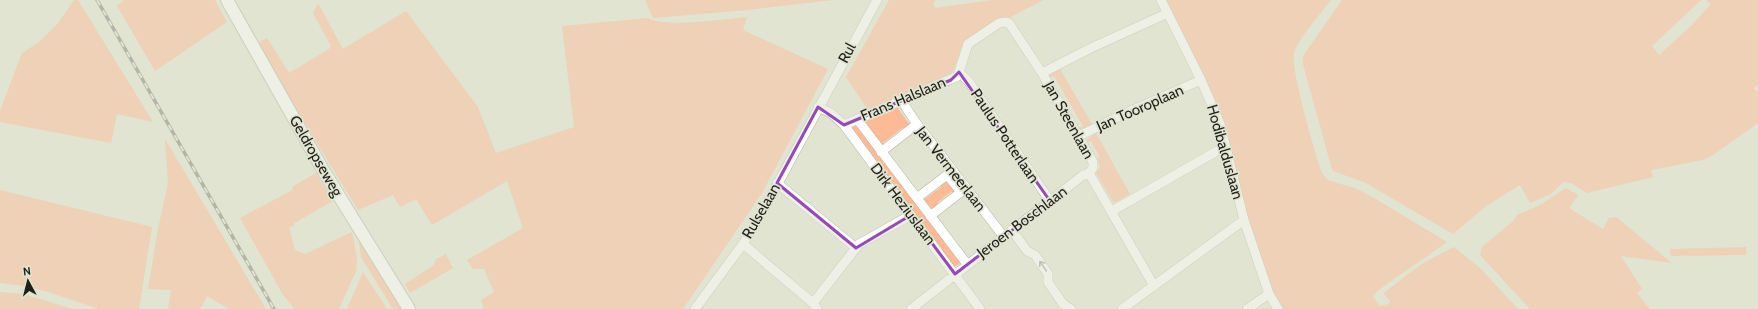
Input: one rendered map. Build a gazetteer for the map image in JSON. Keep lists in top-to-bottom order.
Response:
{
  "streets": {
    "main road": ["Geldropseweg"],
    "street": [
      "Rul",
      "Frans Halslaan",
      "Jan Tooroplaan",
      "Jan Steenlaan",
      "Paulus Potterlaan",
      "Hodibalduslaan",
      "Jan Vermeerlaan",
      "Dirk Heziuslaan",
      "Rulselaan",
      "Jeroen Boschlaan"
    ]
  },
  "crossings": [
    ["Rul", "Dirk Heziuslaan"],
    ["Rul", "Rulselaan"],
    ["Frans Halslaan", "Jan Steenlaan"],
    ["Frans Halslaan", "Paulus Potterlaan"],
    ["Frans Halslaan", "Jan Vermeerlaan"],
    ["Frans Halslaan", "Dirk Heziuslaan"],
    ["Jan Tooroplaan", "Jan Steenlaan"],
    ["Jan Tooroplaan", "Hodibalduslaan"],
    ["Jan Steenlaan", "Jeroen Boschlaan"],
    ["Paulus Potterlaan", "Jeroen Boschlaan"],
    ["Jan Vermeerlaan", "Dirk Heziuslaan"],
    ["Jan Vermeerlaan", "Jeroen Boschlaan"],
    ["Dirk Heziuslaan", "Rulselaan"],
    ["Dirk Heziuslaan", "Jeroen Boschlaan"]
  ],
  "north": "top"
}
